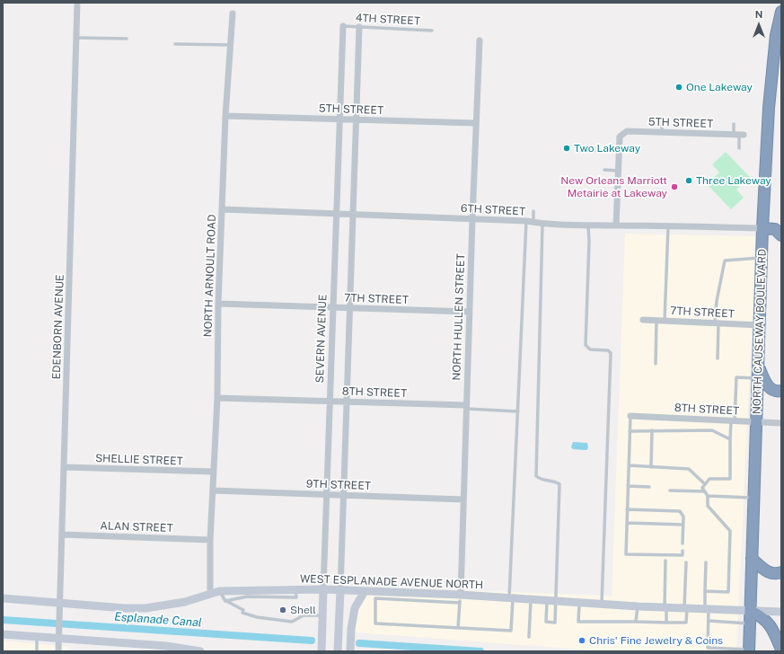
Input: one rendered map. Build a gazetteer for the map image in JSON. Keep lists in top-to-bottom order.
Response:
{
  "streets": {
    "highway": ["NORTH CAUSEWAY BOULEVARD"],
    "main road": ["SEVERN AVENUE", "WEST ESPLANADE AVENUE NORTH"],
    "street": [
      "5TH STREET",
      "6TH STREET",
      "NORTH ARNOULT ROAD",
      "7TH STREET",
      "NORTH HULLEN STREET",
      "EDENBORN AVENUE",
      "8TH STREET",
      "SHELLIE STREET",
      "9TH STREET",
      "ALAN STREET"
    ],
    "lane": ["4TH STREET"]
  },
  "crossings": [
    ["4TH STREET", "SEVERN AVENUE"],
    ["5TH STREET", "NORTH ARNOULT ROAD"],
    ["5TH STREET", "NORTH HULLEN STREET"],
    ["5TH STREET", "SEVERN AVENUE"],
    ["6TH STREET", "NORTH ARNOULT ROAD"],
    ["6TH STREET", "NORTH HULLEN STREET"],
    ["6TH STREET", "NORTH CAUSEWAY BOULEVARD"],
    ["6TH STREET", "SEVERN AVENUE"],
    ["NORTH ARNOULT ROAD", "7TH STREET"],
    ["NORTH ARNOULT ROAD", "8TH STREET"],
    ["NORTH ARNOULT ROAD", "SHELLIE STREET"],
    ["NORTH ARNOULT ROAD", "9TH STREET"],
    ["NORTH ARNOULT ROAD", "ALAN STREET"],
    ["NORTH ARNOULT ROAD", "WEST ESPLANADE AVENUE NORTH"],
    ["7TH STREET", "NORTH HULLEN STREET"],
    ["7TH STREET", "NORTH CAUSEWAY BOULEVARD"],
    ["7TH STREET", "SEVERN AVENUE"],
    ["NORTH HULLEN STREET", "8TH STREET"],
    ["NORTH HULLEN STREET", "9TH STREET"],
    ["NORTH HULLEN STREET", "WEST ESPLANADE AVENUE NORTH"],
    ["EDENBORN AVENUE", "SHELLIE STREET"],
    ["EDENBORN AVENUE", "ALAN STREET"],
    ["EDENBORN AVENUE", "WEST ESPLANADE AVENUE NORTH"],
    ["NORTH CAUSEWAY BOULEVARD", "8TH STREET"],
    ["NORTH CAUSEWAY BOULEVARD", "WEST ESPLANADE AVENUE NORTH"],
    ["SEVERN AVENUE", "8TH STREET"],
    ["SEVERN AVENUE", "9TH STREET"],
    ["SEVERN AVENUE", "WEST ESPLANADE AVENUE NORTH"]
  ],
  "water": ["Esplanade Canal"],
  "places": [
    "One Lakeway",
    "Two Lakeway",
    "Three Lakeway",
    "New Orleans Marriott Metairie at Lakeway",
    "Shell",
    "Chris' Fine Jewelry & Coins"
  ],
  "north": "top"
}
